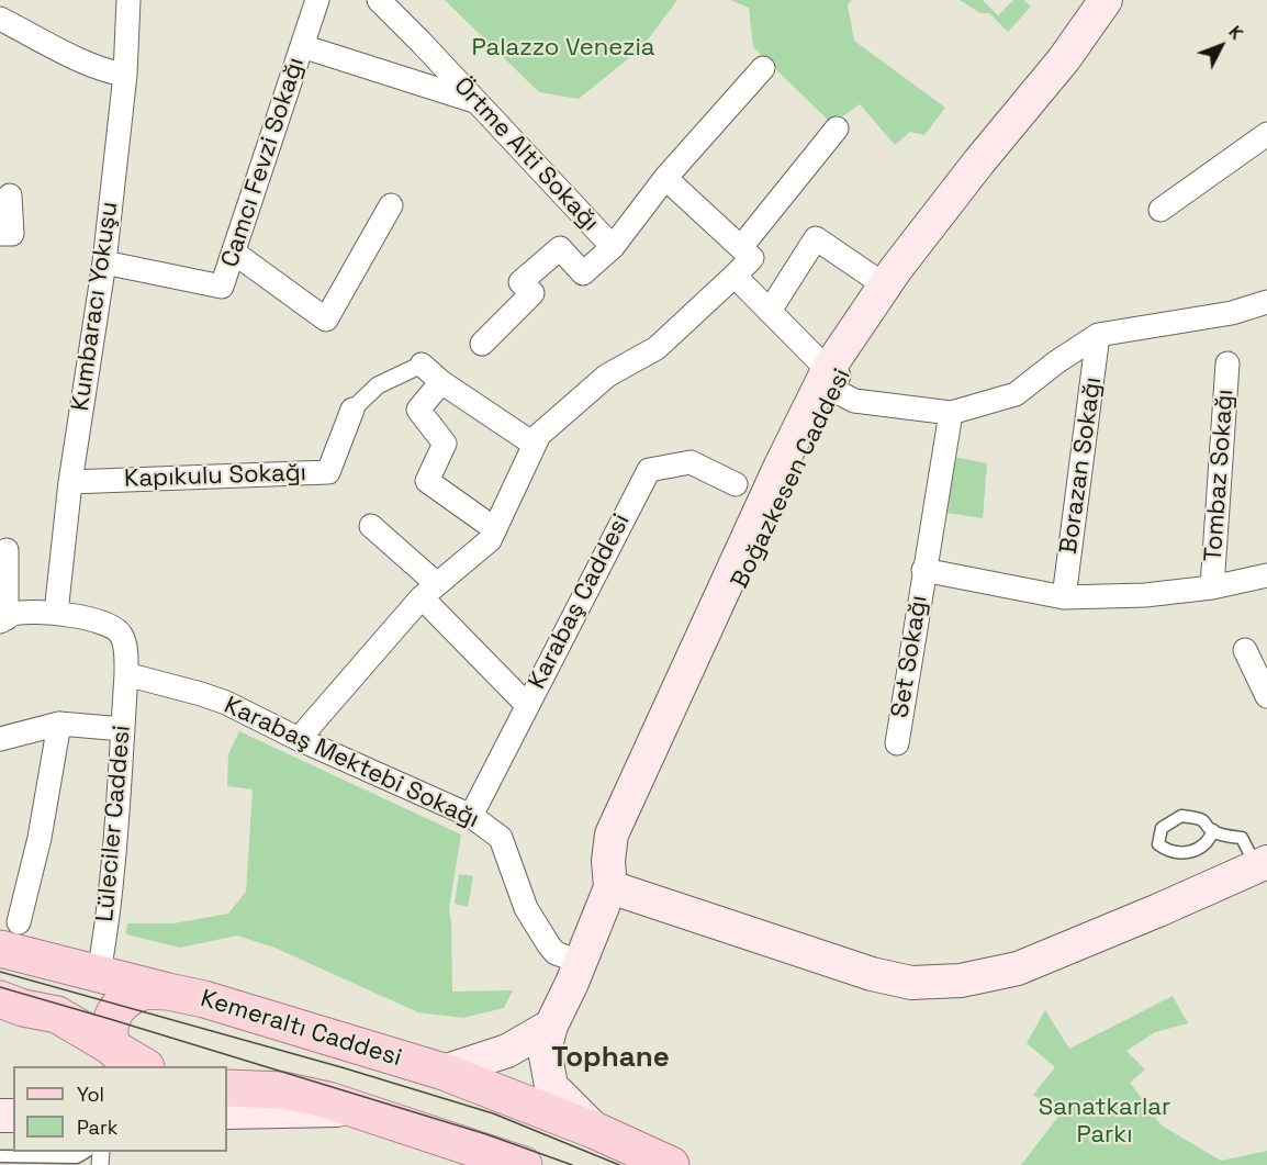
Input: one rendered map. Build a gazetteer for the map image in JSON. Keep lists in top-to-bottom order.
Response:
{
  "streets": {
    "main road": ["Boğazkesen Caddesi", "Kemeraltı Caddesi"],
    "street": [
      "Örtme Alti Sokağı",
      "Camcı Fevzi Sokağı",
      "Kumbaracı Yokuşu",
      "Borazan Sokağı",
      "Tombaz Sokağı",
      "Kapıkulu Sokağı",
      "Karabaş Caddesi",
      "Set Sokağı",
      "Karabaş Mektebi Sokağı",
      "Lüleciler Caddesi"
    ]
  },
  "crossings": [
    ["Camcı Fevzi Sokağı", "Kumbaracı Yokuşu"],
    ["Kumbaracı Yokuşu", "Kapıkulu Sokağı"],
    ["Kumbaracı Yokuşu", "Lüleciler Caddesi"],
    ["Boğazkesen Caddesi", "Karabaş Mektebi Sokağı"],
    ["Boğazkesen Caddesi", "Kemeraltı Caddesi"],
    ["Karabaş Caddesi", "Karabaş Mektebi Sokağı"],
    ["Karabaş Mektebi Sokağı", "Lüleciler Caddesi"],
    ["Lüleciler Caddesi", "Kemeraltı Caddesi"]
  ],
  "districts": ["Tophane"],
  "parks": ["Palazzo Venezia", "Sanatkarlar Parkı"],
  "legend": ["Yol", "Park"],
  "north": "top right"
}
